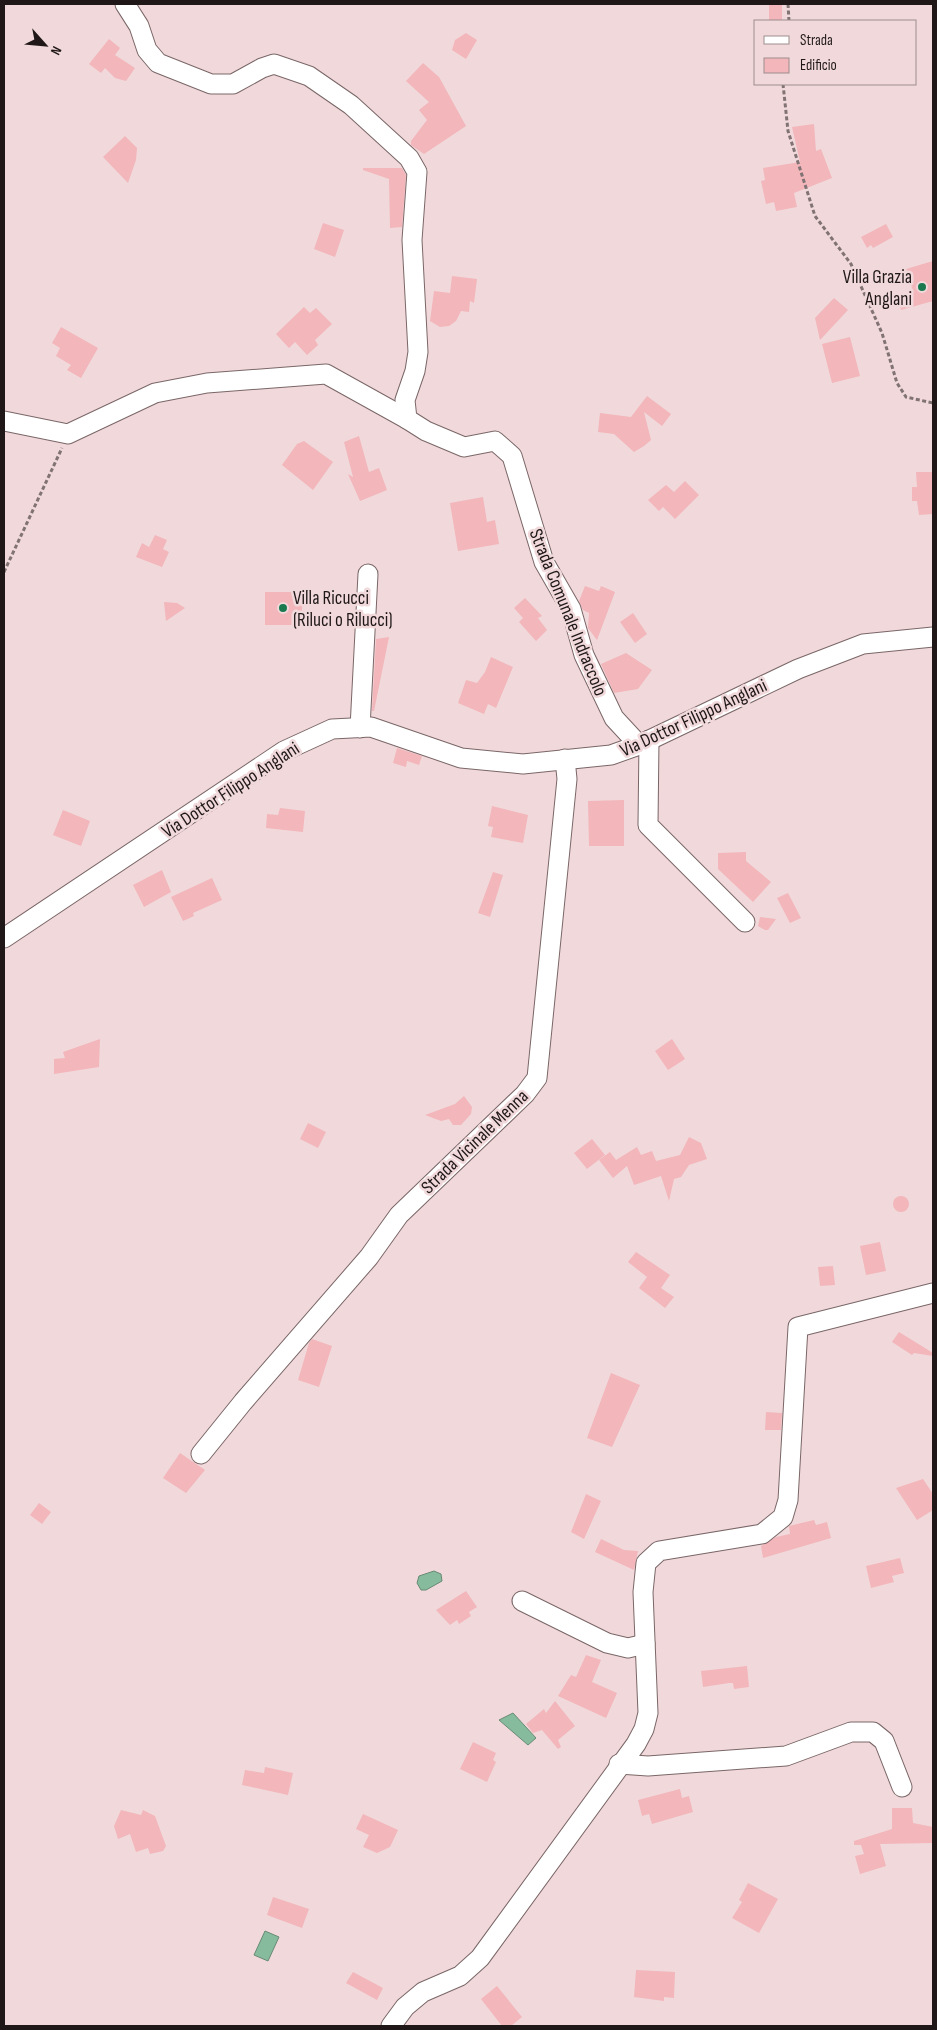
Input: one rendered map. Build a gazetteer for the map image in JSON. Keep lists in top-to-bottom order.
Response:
{
  "streets": {
    "street": ["Strada Comunale Indraccolo", "Via Dottor Filippo Anglani", "Strada Vicinale Menna"]
  },
  "crossings": [
    ["Strada Comunale Indraccolo", "Via Dottor Filippo Anglani"],
    ["Via Dottor Filippo Anglani", "Strada Vicinale Menna"]
  ],
  "places": ["Villa Grazia Anglani", "Villa Ricucci (Riluci o Rilucci)"],
  "legend": ["Strada", "Edificio"],
  "north": "bottom right"
}
